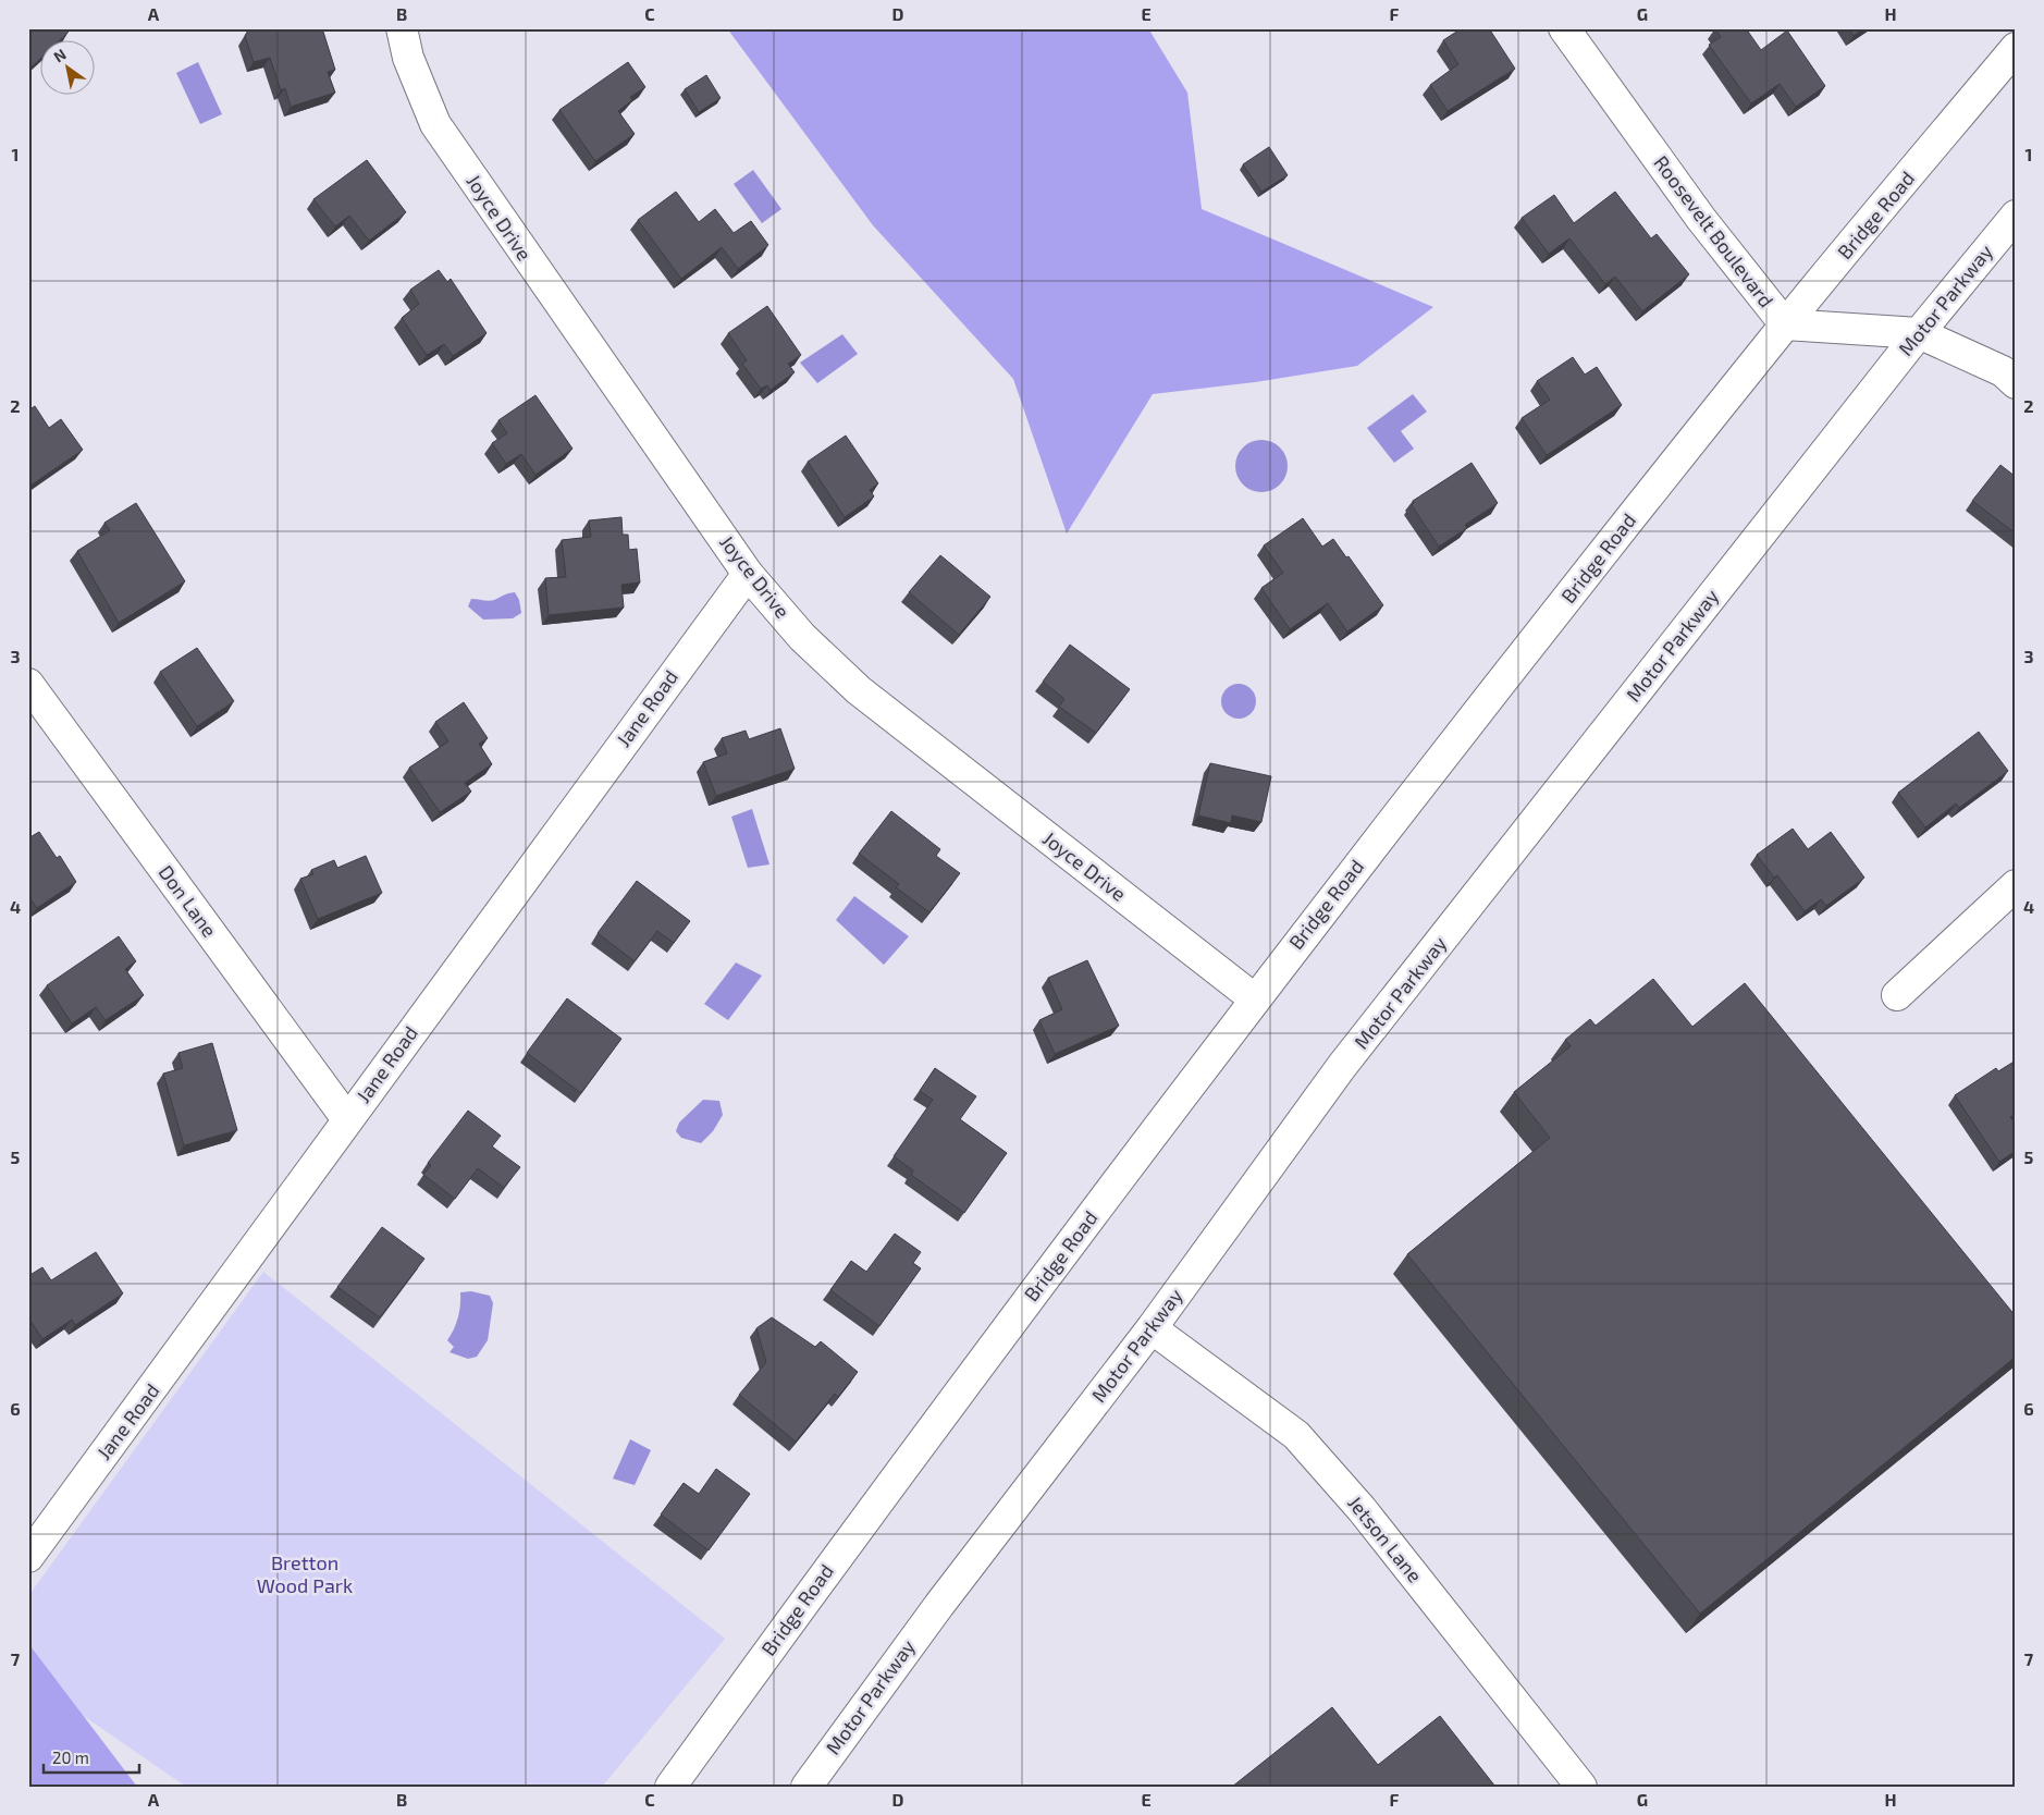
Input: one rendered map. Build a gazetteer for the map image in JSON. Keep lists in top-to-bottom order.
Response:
{
  "streets": {
    "street": [
      "Bridge Road",
      "Joyce Drive",
      "Roosevelt Boulevard",
      "Motor Parkway",
      "Jane Road",
      "Don Lane",
      "Jetson Lane"
    ]
  },
  "crossings": [
    ["Bridge Road", "Joyce Drive"],
    ["Bridge Road", "Roosevelt Boulevard"],
    ["Joyce Drive", "Jane Road"],
    ["Roosevelt Boulevard", "Motor Parkway"],
    ["Motor Parkway", "Jetson Lane"],
    ["Jane Road", "Don Lane"]
  ],
  "parks": ["Bretton Wood Park"],
  "scale_bar": "20 m",
  "north": "top left",
  "grid": {
    "columns": [
      "A",
      "B",
      "C",
      "D",
      "E",
      "F",
      "G",
      "H"
    ],
    "rows": [
      "1",
      "2",
      "3",
      "4",
      "5",
      "6",
      "7"
    ]
  }
}
